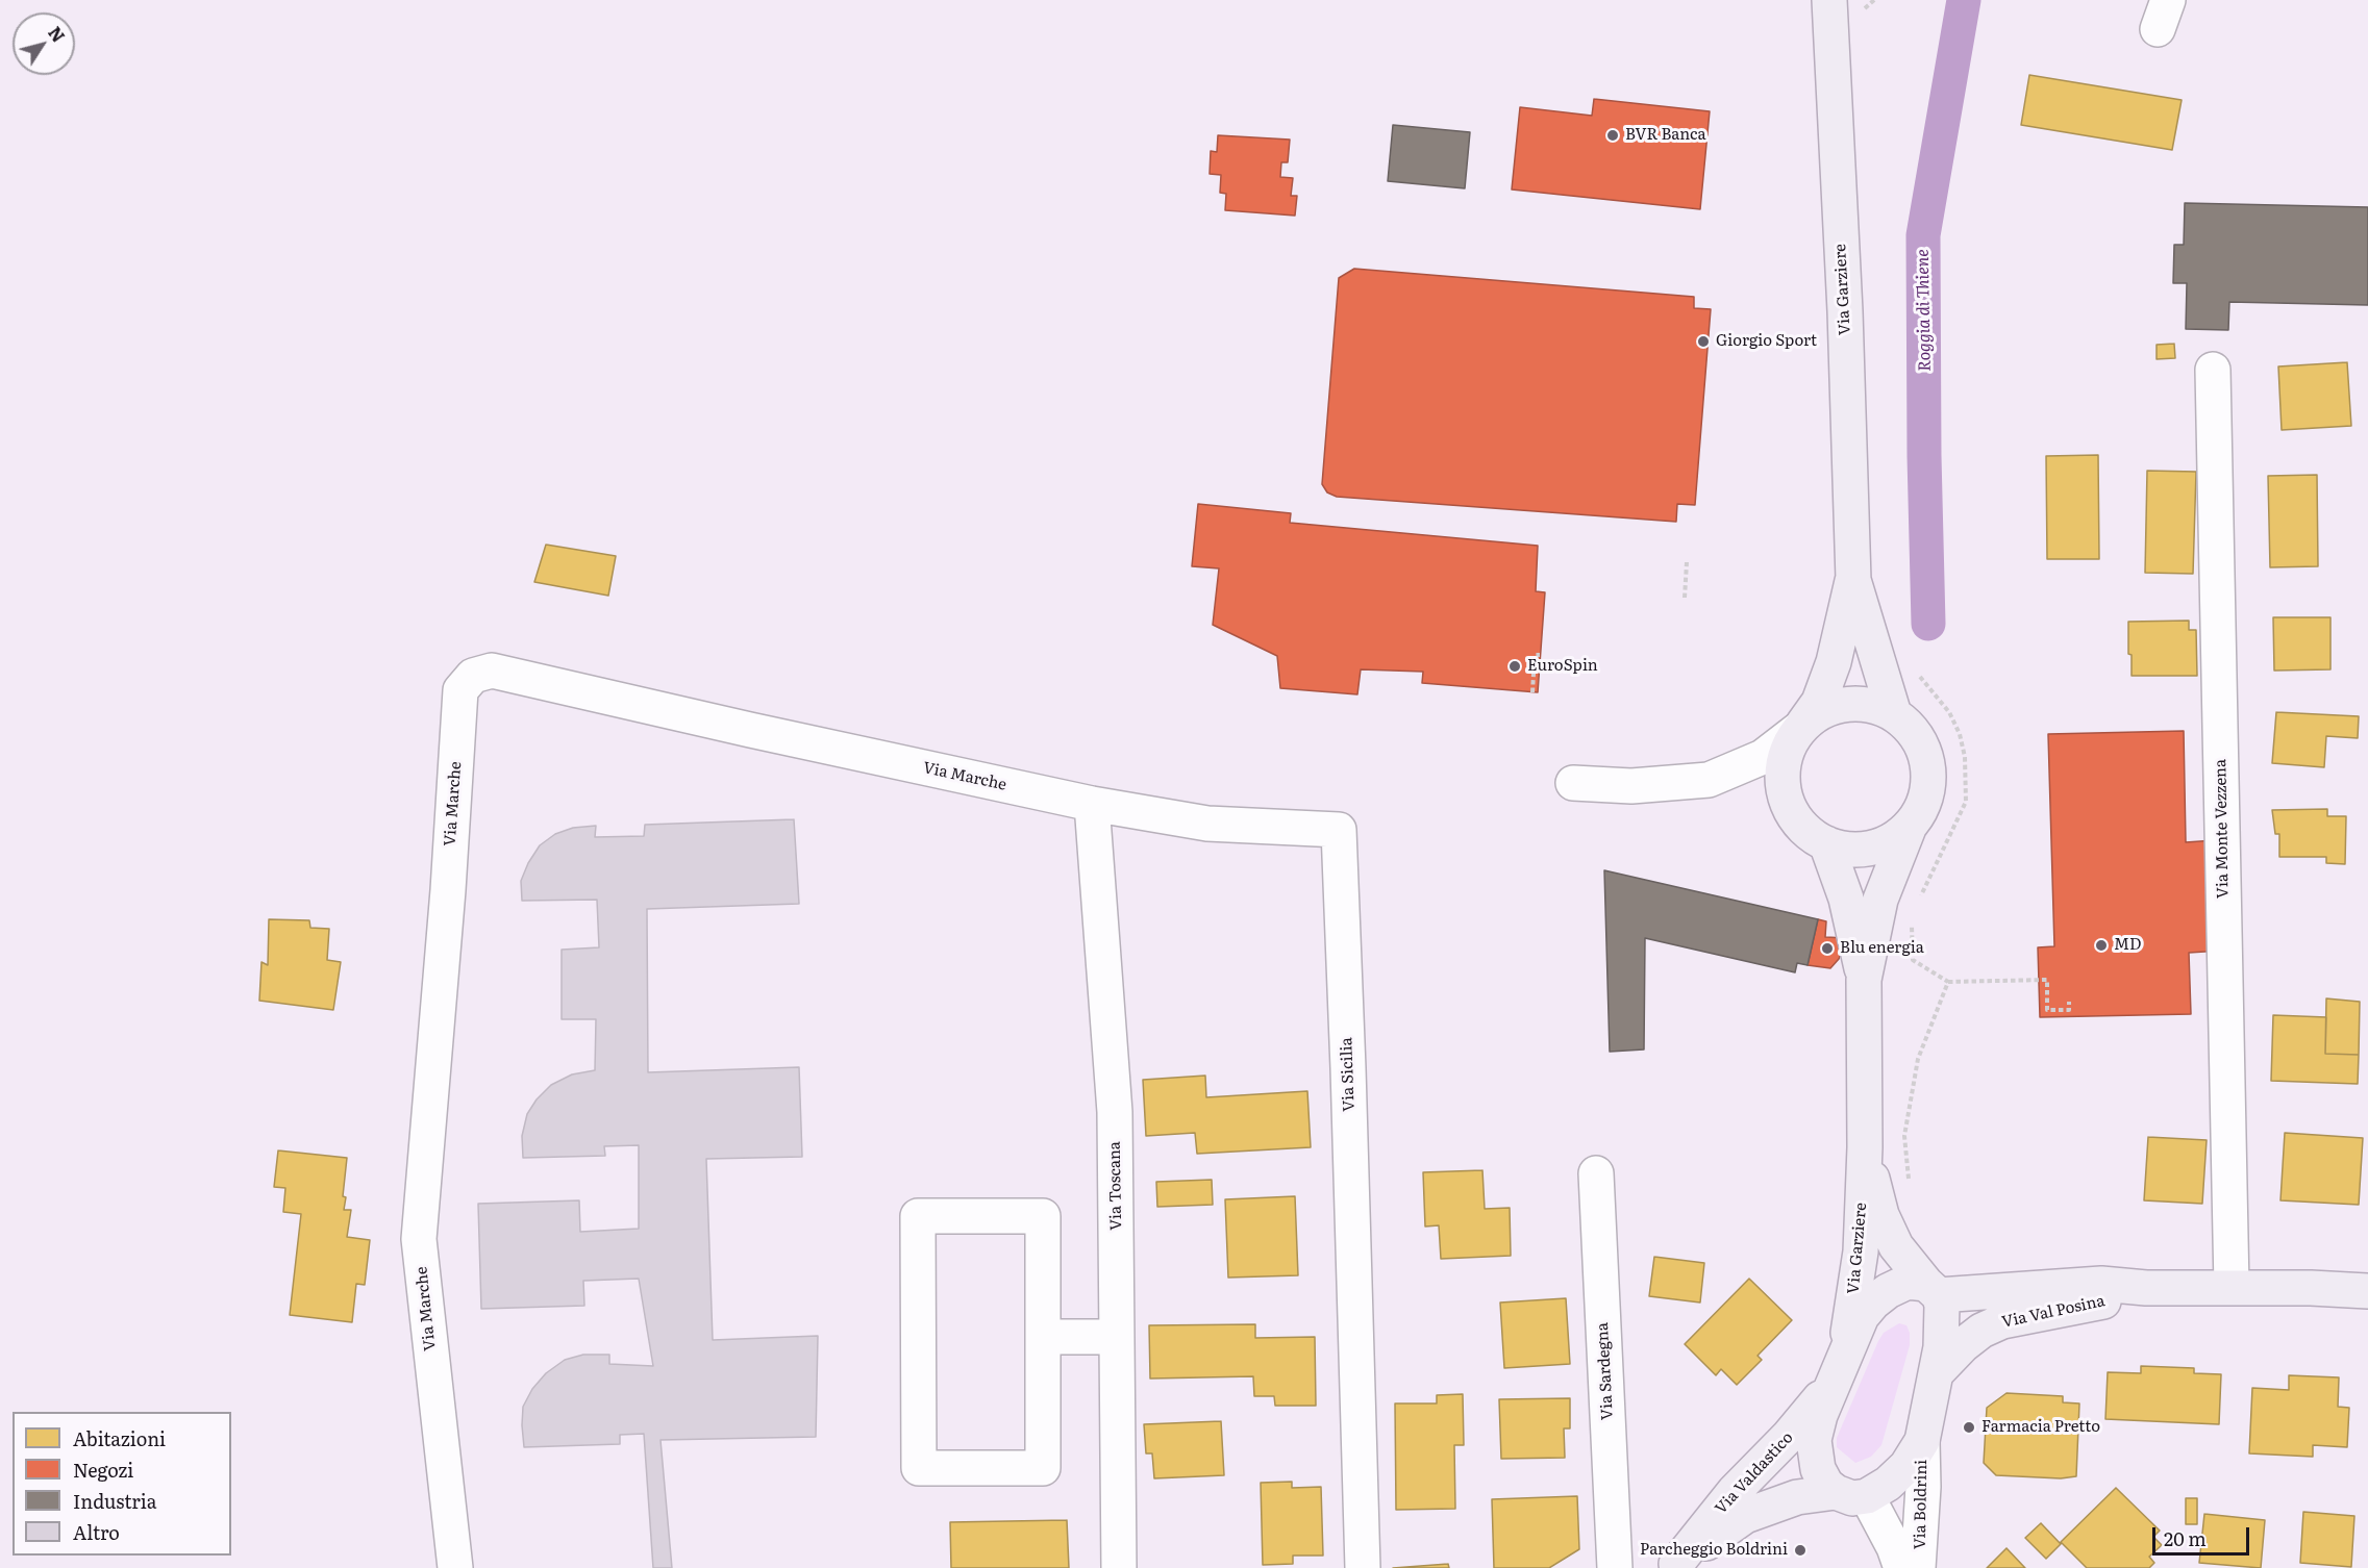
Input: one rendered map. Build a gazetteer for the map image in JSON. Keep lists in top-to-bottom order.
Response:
{
  "streets": {
    "main road": ["Via Garziere", "Via Val Posina", "Via Valdastico"],
    "street": [
      "Via Marche",
      "Via Monte Vezzena",
      "Via Sicilia",
      "Via Toscana",
      "Via Sardegna",
      "Via Boldrini"
    ]
  },
  "crossings": [
    ["Via Garziere", "Via Val Posina"],
    ["Via Marche", "Via Sicilia"],
    ["Via Marche", "Via Toscana"],
    ["Via Monte Vezzena", "Via Val Posina"],
    ["Via Sicilia", "Via Toscana"]
  ],
  "water": ["Roggia di Thiene"],
  "places": [
    "BVR Banca",
    "Giorgio Sport",
    "EuroSpin",
    "MD",
    "Blu energia",
    "Farmacia Pretto",
    "Parcheggio Boldrini"
  ],
  "legend": [
    "Abitazioni",
    "Negozi",
    "Industria",
    "Altro"
  ],
  "scale_bar": "20 m",
  "north": "top right"
}
